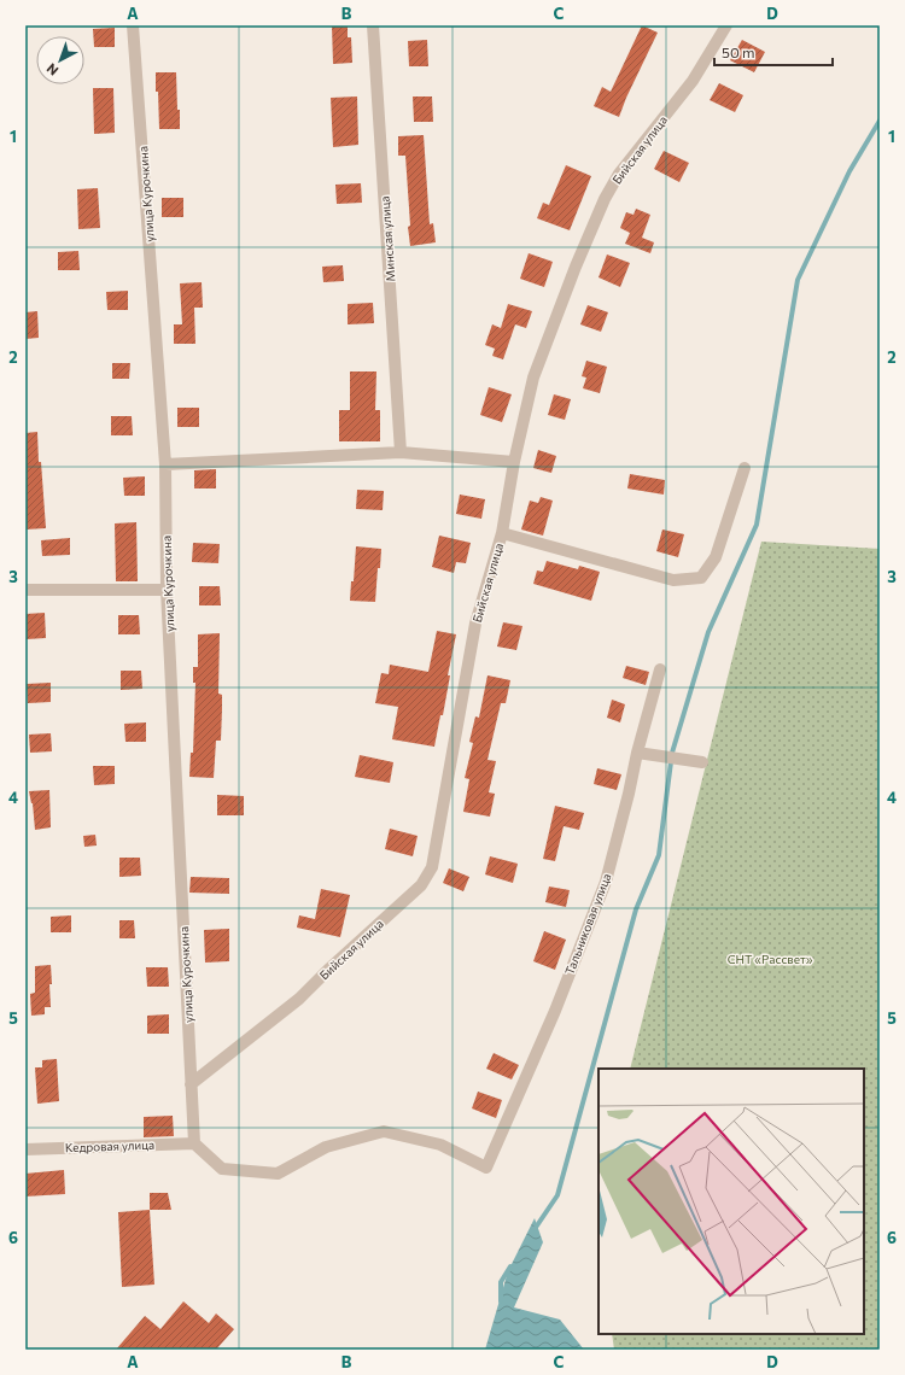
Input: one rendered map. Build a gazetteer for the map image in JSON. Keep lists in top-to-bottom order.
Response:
{
  "streets": {
    "street": [
      "Бийская улица",
      "улица Курочкина",
      "Минская улица",
      "Тальниковая улица",
      "Кедровая улица"
    ]
  },
  "crossings": [
    ["Бийская улица", "улица Курочкина"],
    ["улица Курочкина", "Тальниковая улица"],
    ["улица Курочкина", "Кедровая улица"],
    ["Тальниковая улица", "Кедровая улица"]
  ],
  "parks": ["СНТ «Рассвет»"],
  "scale_bar": "50 m",
  "north": "bottom left",
  "grid": {
    "columns": [
      "A",
      "B",
      "C",
      "D"
    ],
    "rows": [
      "1",
      "2",
      "3",
      "4",
      "5",
      "6"
    ]
  }
}
